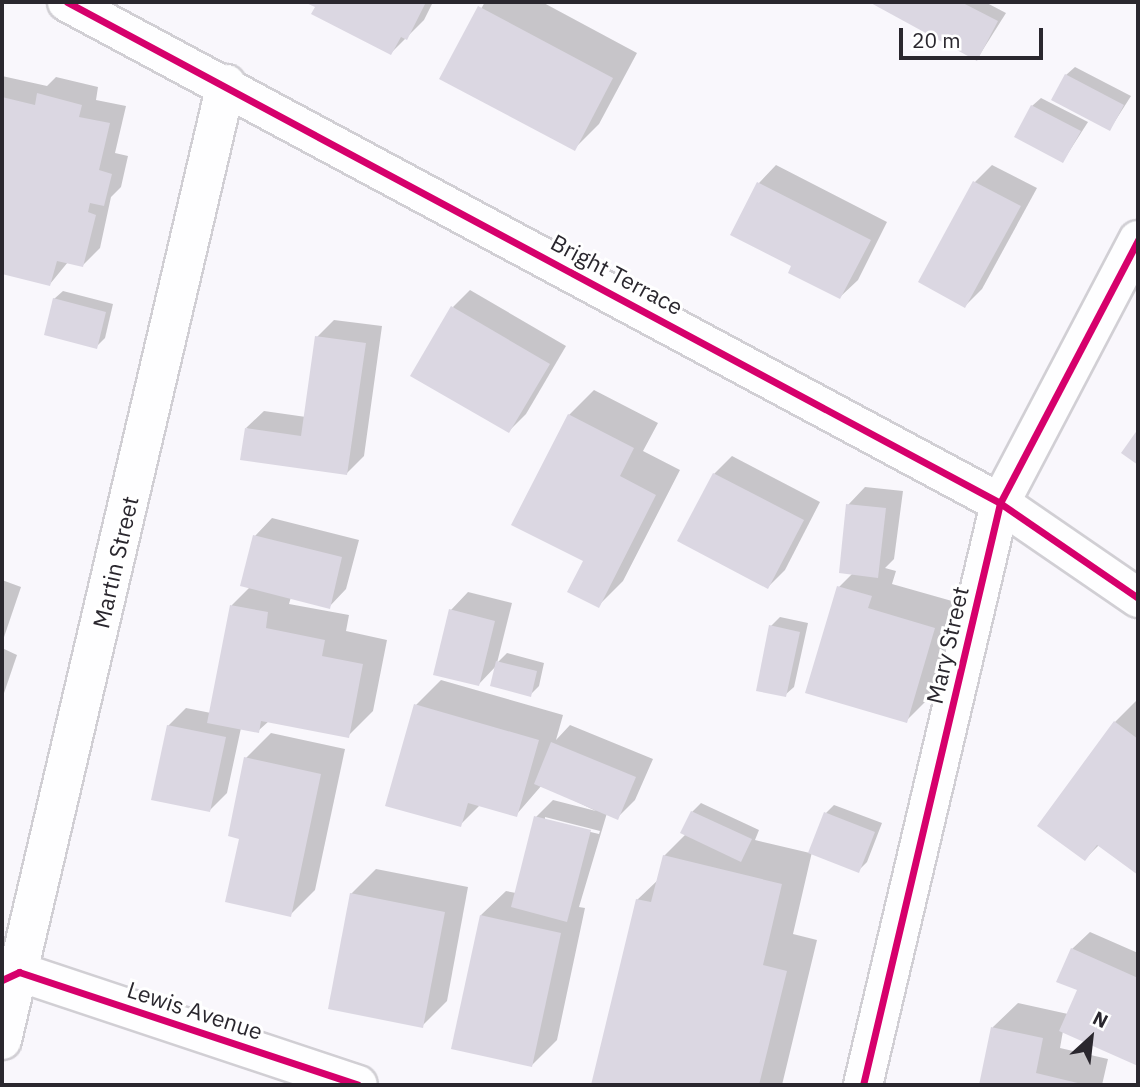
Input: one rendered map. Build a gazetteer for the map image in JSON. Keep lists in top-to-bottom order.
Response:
{
  "streets": {
    "street": [
      "Bright Terrace",
      "Martin Street",
      "Mary Street",
      "Lewis Avenue"
    ]
  },
  "crossings": [
    ["Bright Terrace", "Martin Street"],
    ["Bright Terrace", "Mary Street"],
    ["Martin Street", "Lewis Avenue"]
  ],
  "scale_bar": "20 m",
  "north": "top right"
}
